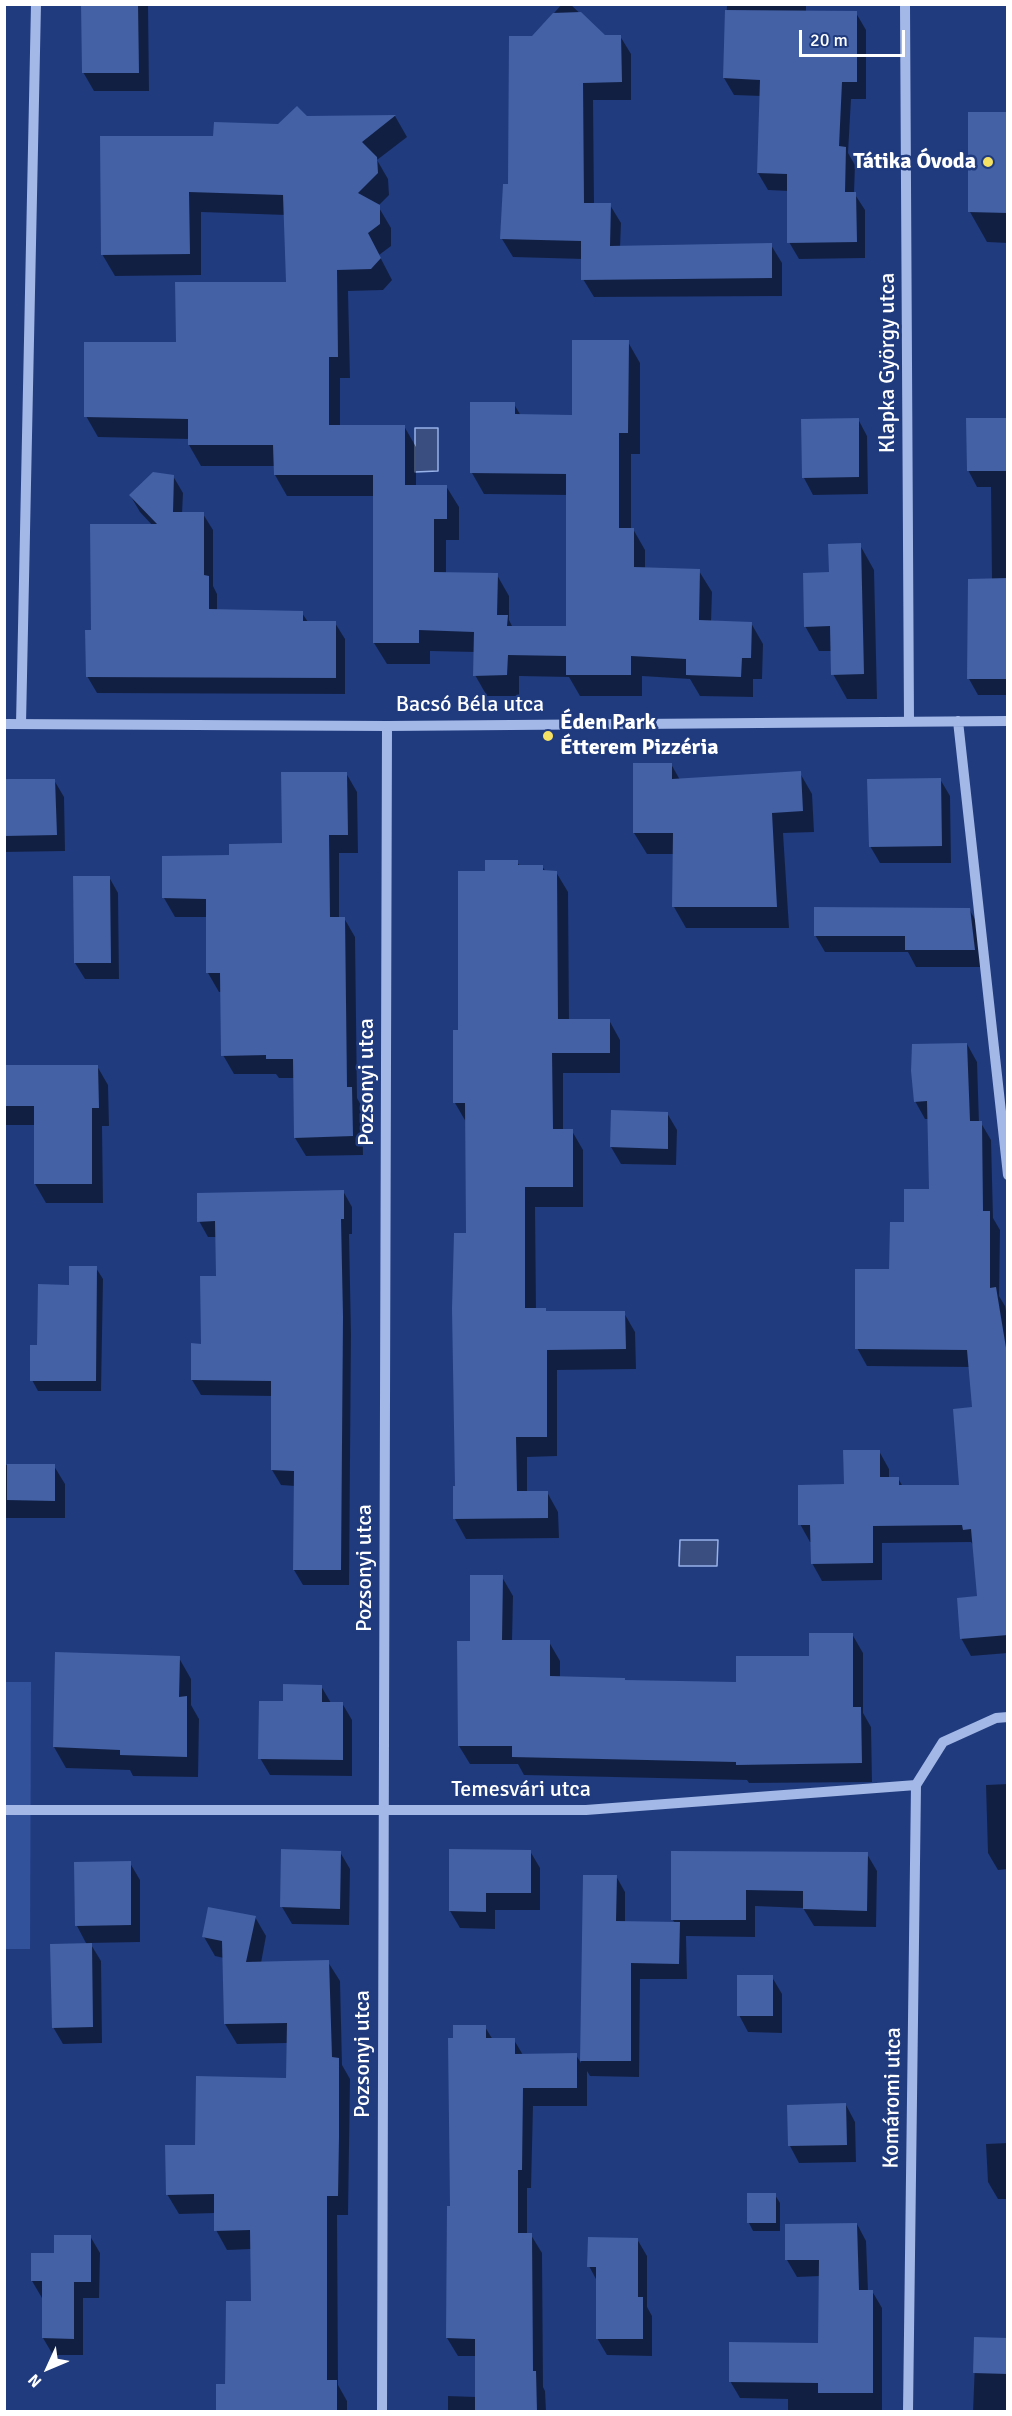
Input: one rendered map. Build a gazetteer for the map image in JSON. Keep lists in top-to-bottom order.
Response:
{
  "streets": {
    "street": [
      "Klapka György utca",
      "Bacsó Béla utca",
      "Pozsonyi utca",
      "Temesvári utca",
      "Komáromi utca"
    ]
  },
  "crossings": [
    ["Klapka György utca", "Bacsó Béla utca"],
    ["Bacsó Béla utca", "Pozsonyi utca"],
    ["Pozsonyi utca", "Temesvári utca"],
    ["Temesvári utca", "Komáromi utca"]
  ],
  "places": ["Tátika Óvoda", "Éden Park Étterem Pizzéria"],
  "scale_bar": "20 m",
  "north": "bottom left"
}
